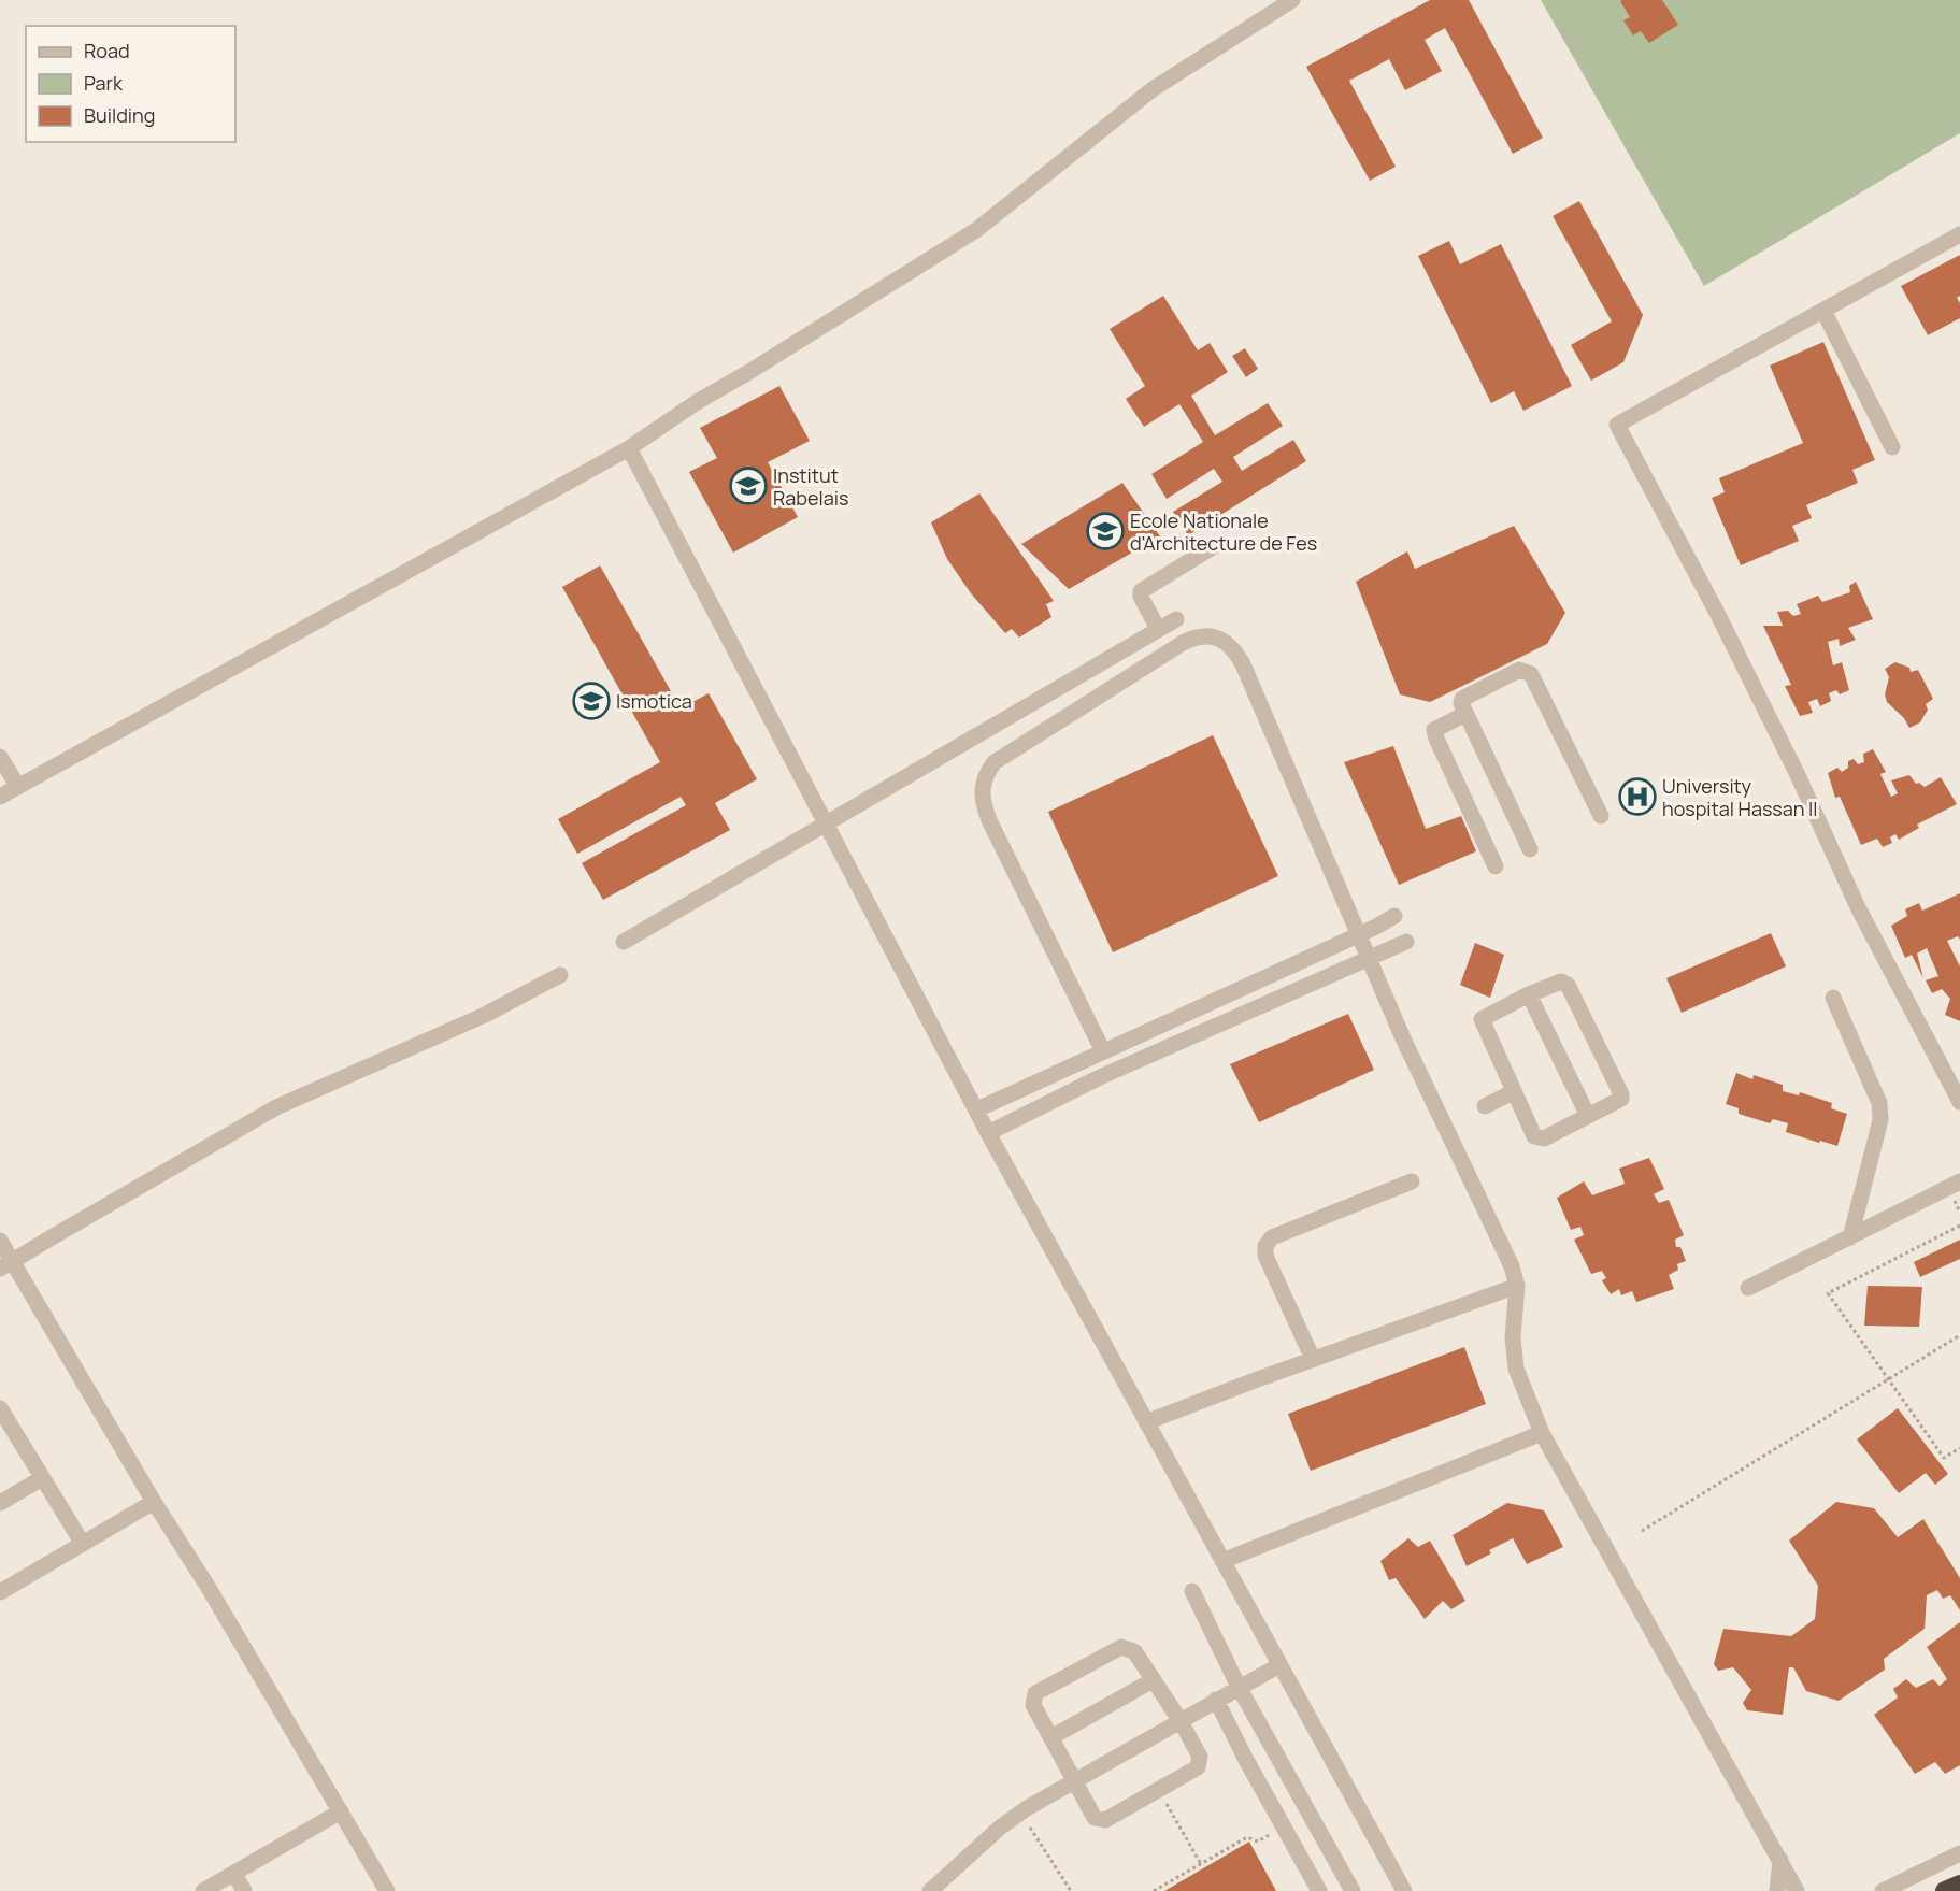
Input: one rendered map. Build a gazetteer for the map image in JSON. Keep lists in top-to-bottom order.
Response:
{
  "places": {
    "school or university": ["Institut Rabelais", "Ecole Nationale d'Architecture de Fes", "Ismotica"],
    "hospital": ["University hospital Hassan II"]
  },
  "legend": ["Road", "Park", "Building"]
}
